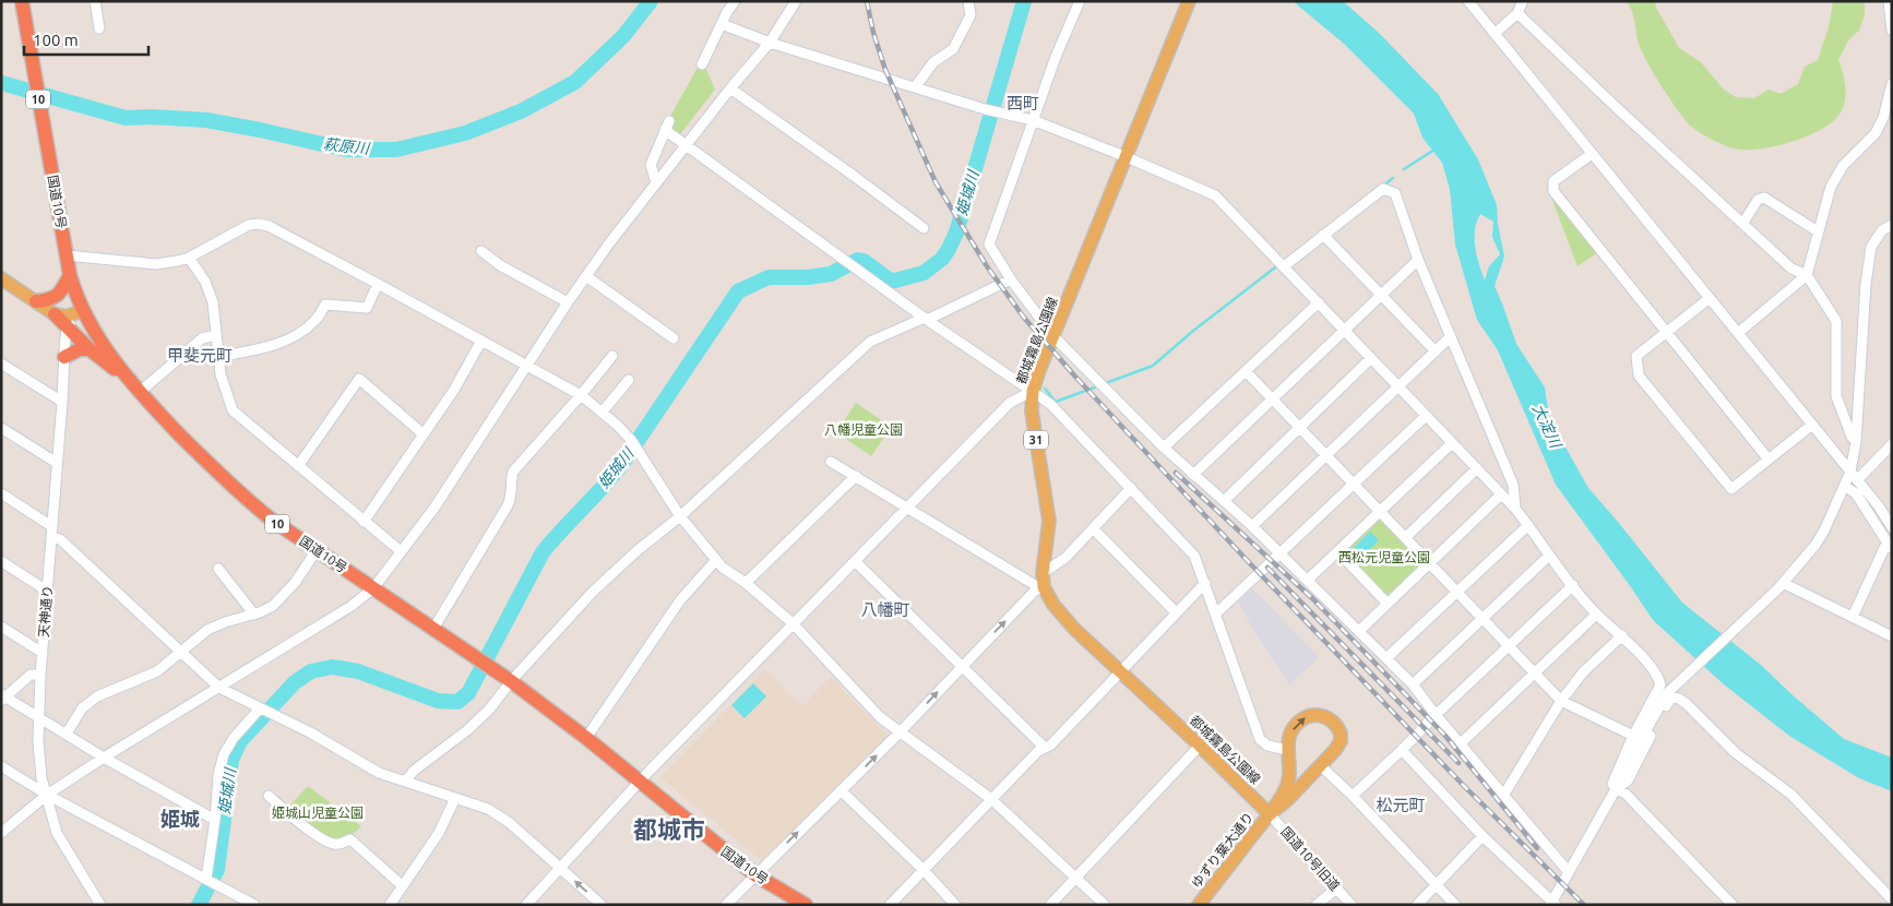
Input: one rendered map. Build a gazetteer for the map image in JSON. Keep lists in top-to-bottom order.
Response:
{
  "streets": {
    "highway": ["10", "国道10号"],
    "main road": ["都城霧島公園線", "31", "ゆずり葉大通り"],
    "street": ["天神通り", "国道10号旧道"]
  },
  "crossings": [
    ["都城霧島公園線", "ゆずり葉大通り"],
    ["都城霧島公園線", "国道10号旧道"],
    ["ゆずり葉大通り", "国道10号旧道"]
  ],
  "districts": [
    "西町",
    "甲斐元町",
    "八幡町",
    "松元町",
    "姫城",
    "都城市"
  ],
  "water": ["萩原川", "姫城川", "大淀川"],
  "parks": ["八幡児童公園", "西松元児童公園", "姫城山児童公園"],
  "scale_bar": "100 m"
}
